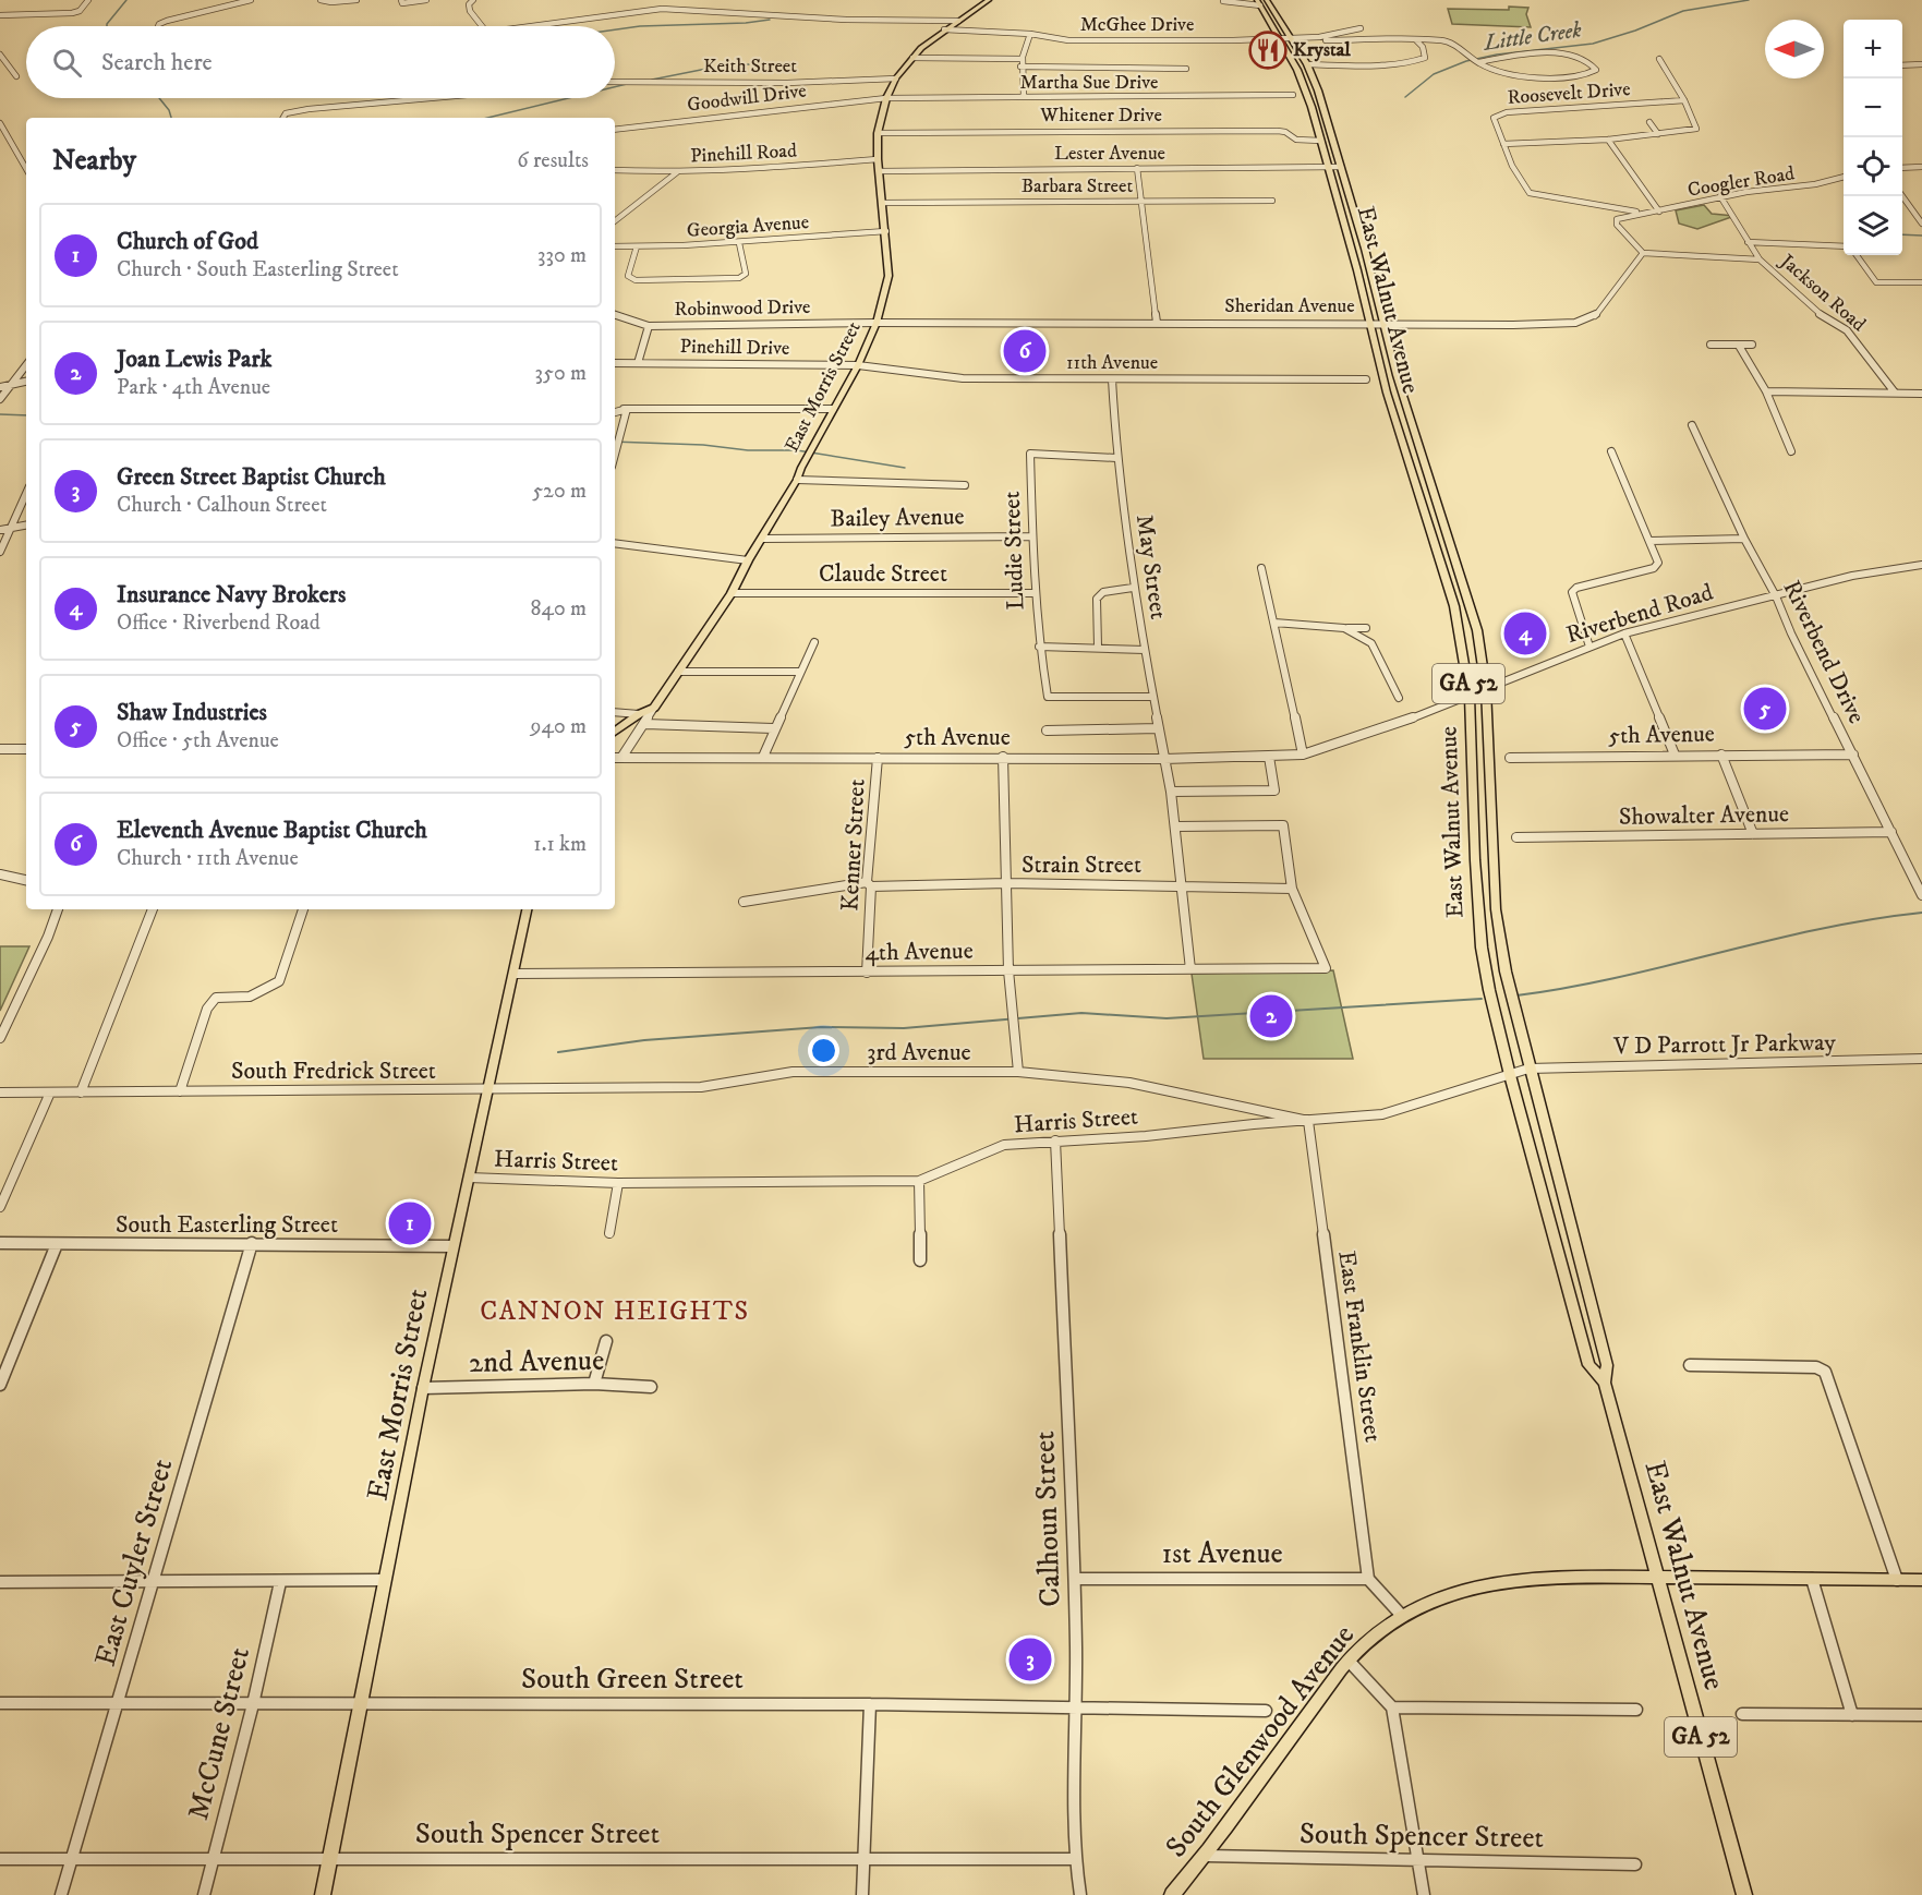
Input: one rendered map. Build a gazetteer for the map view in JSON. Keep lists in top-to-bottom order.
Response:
{
  "streets": {
    "main road": [
      "East Walnut Avenue",
      "East Morris Street",
      "GA 52",
      "South Glenwood Avenue"
    ],
    "street": [
      "McGhee Drive",
      "Keith Street",
      "Martha Sue Drive",
      "Roosevelt Drive",
      "Goodwill Drive",
      "Whitener Drive",
      "Pinehill Road",
      "Lester Avenue",
      "Coogler Road",
      "Barbara Street",
      "Georgia Avenue",
      "Jackson Road",
      "Sheridan Avenue",
      "Robinwood Drive",
      "Pinehill Drive",
      "11th Avenue",
      "Bailey Avenue",
      "Ludie Street",
      "May Street",
      "Claude Street",
      "Riverbend Road",
      "Riverbend Drive",
      "5th Avenue",
      "Showalter Avenue",
      "Kenner Street",
      "Strain Street",
      "4th Avenue",
      "V D Parrott Jr Parkway",
      "3rd Avenue",
      "South Fredrick Street",
      "Harris Street",
      "South Easterling Street",
      "East Franklin Street",
      "2nd Avenue",
      "Calhoun Street",
      "1st Avenue",
      "East Cuyler Street",
      "South Green Street",
      "McCune Street",
      "South Spencer Street"
    ]
  },
  "crossings": [
    ["McGhee Drive", "East Walnut Avenue"],
    ["McGhee Drive", "East Morris Street"],
    ["Keith Street", "East Morris Street"],
    ["Martha Sue Drive", "Goodwill Drive"],
    ["Martha Sue Drive", "East Morris Street"],
    ["Roosevelt Drive", "Coogler Road"],
    ["Goodwill Drive", "East Morris Street"],
    ["Whitener Drive", "East Walnut Avenue"],
    ["Whitener Drive", "East Morris Street"],
    ["Pinehill Road", "East Morris Street"],
    ["Lester Avenue", "East Walnut Avenue"],
    ["Lester Avenue", "East Morris Street"],
    ["Coogler Road", "Jackson Road"],
    ["Barbara Street", "East Morris Street"],
    ["Georgia Avenue", "East Morris Street"],
    ["Jackson Road", "Sheridan Avenue"],
    ["East Walnut Avenue", "Sheridan Avenue"],
    ["East Walnut Avenue", "Riverbend Road"],
    ["East Walnut Avenue", "V D Parrott Jr Parkway"],
    ["East Walnut Avenue", "Harris Street"],
    ["East Walnut Avenue", "South Glenwood Avenue"],
    ["Sheridan Avenue", "Robinwood Drive"],
    ["Sheridan Avenue", "East Morris Street"],
    ["Robinwood Drive", "East Morris Street"],
    ["Pinehill Drive", "11th Avenue"],
    ["Pinehill Drive", "East Morris Street"],
    ["11th Avenue", "East Morris Street"],
    ["11th Avenue", "May Street"],
    ["East Morris Street", "Bailey Avenue"],
    ["East Morris Street", "Claude Street"],
    ["East Morris Street", "4th Avenue"],
    ["East Morris Street", "3rd Avenue"],
    ["East Morris Street", "South Fredrick Street"],
    ["East Morris Street", "Harris Street"],
    ["East Morris Street", "South Easterling Street"],
    ["East Morris Street", "2nd Avenue"],
    ["East Morris Street", "South Green Street"],
    ["East Morris Street", "South Spencer Street"],
    ["Bailey Avenue", "Ludie Street"],
    ["Ludie Street", "May Street"],
    ["Ludie Street", "Claude Street"],
    ["May Street", "5th Avenue"],
    ["May Street", "Strain Street"],
    ["May Street", "4th Avenue"],
    ["Riverbend Road", "Riverbend Drive"],
    ["Riverbend Road", "5th Avenue"],
    ["Riverbend Drive", "5th Avenue"],
    ["Riverbend Drive", "Showalter Avenue"],
    ["5th Avenue", "Kenner Street"],
    ["Kenner Street", "Strain Street"],
    ["Kenner Street", "4th Avenue"],
    ["Strain Street", "4th Avenue"],
    ["V D Parrott Jr Parkway", "Harris Street"],
    ["3rd Avenue", "South Fredrick Street"],
    ["3rd Avenue", "Harris Street"],
    ["3rd Avenue", "East Franklin Street"],
    ["Harris Street", "East Franklin Street"],
    ["Harris Street", "Calhoun Street"],
    ["South Easterling Street", "East Cuyler Street"],
    ["East Franklin Street", "1st Avenue"],
    ["Calhoun Street", "1st Avenue"],
    ["Calhoun Street", "South Green Street"],
    ["Calhoun Street", "South Spencer Street"],
    ["East Cuyler Street", "South Green Street"],
    ["East Cuyler Street", "South Spencer Street"],
    ["South Green Street", "McCune Street"],
    ["McCune Street", "South Spencer Street"],
    ["South Glenwood Avenue", "South Spencer Street"]
  ],
  "districts": ["CANNON HEIGHTS"],
  "water": ["Little Creek"],
  "places": {
    "restaurant": ["Krystal"]
  },
  "north": "left",
  "page": {
    "map_buttons": ["+", "−"],
    "search": "Search here",
    "heading": ["Nearby", "6 results"],
    "list": [
      {
        "mark": "1",
        "name": "Church of God",
        "note": "Church · South Easterling Street",
        "value": "330 m"
      },
      {
        "mark": "2",
        "name": "Joan Lewis Park",
        "note": "Park · 4th Avenue",
        "value": "350 m"
      },
      {
        "mark": "3",
        "name": "Green Street Baptist Church",
        "note": "Church · Calhoun Street",
        "value": "520 m"
      },
      {
        "mark": "4",
        "name": "Insurance Navy Brokers",
        "note": "Office · Riverbend Road",
        "value": "840 m"
      },
      {
        "mark": "5",
        "name": "Shaw Industries",
        "note": "Office · 5th Avenue",
        "value": "940 m"
      },
      {
        "mark": "6",
        "name": "Eleventh Avenue Baptist Church",
        "note": "Church · 11th Avenue",
        "value": "1.1 km"
      }
    ],
    "pins": [
      "6",
      "4",
      "5",
      "2",
      "1",
      "3"
    ]
  }
}
